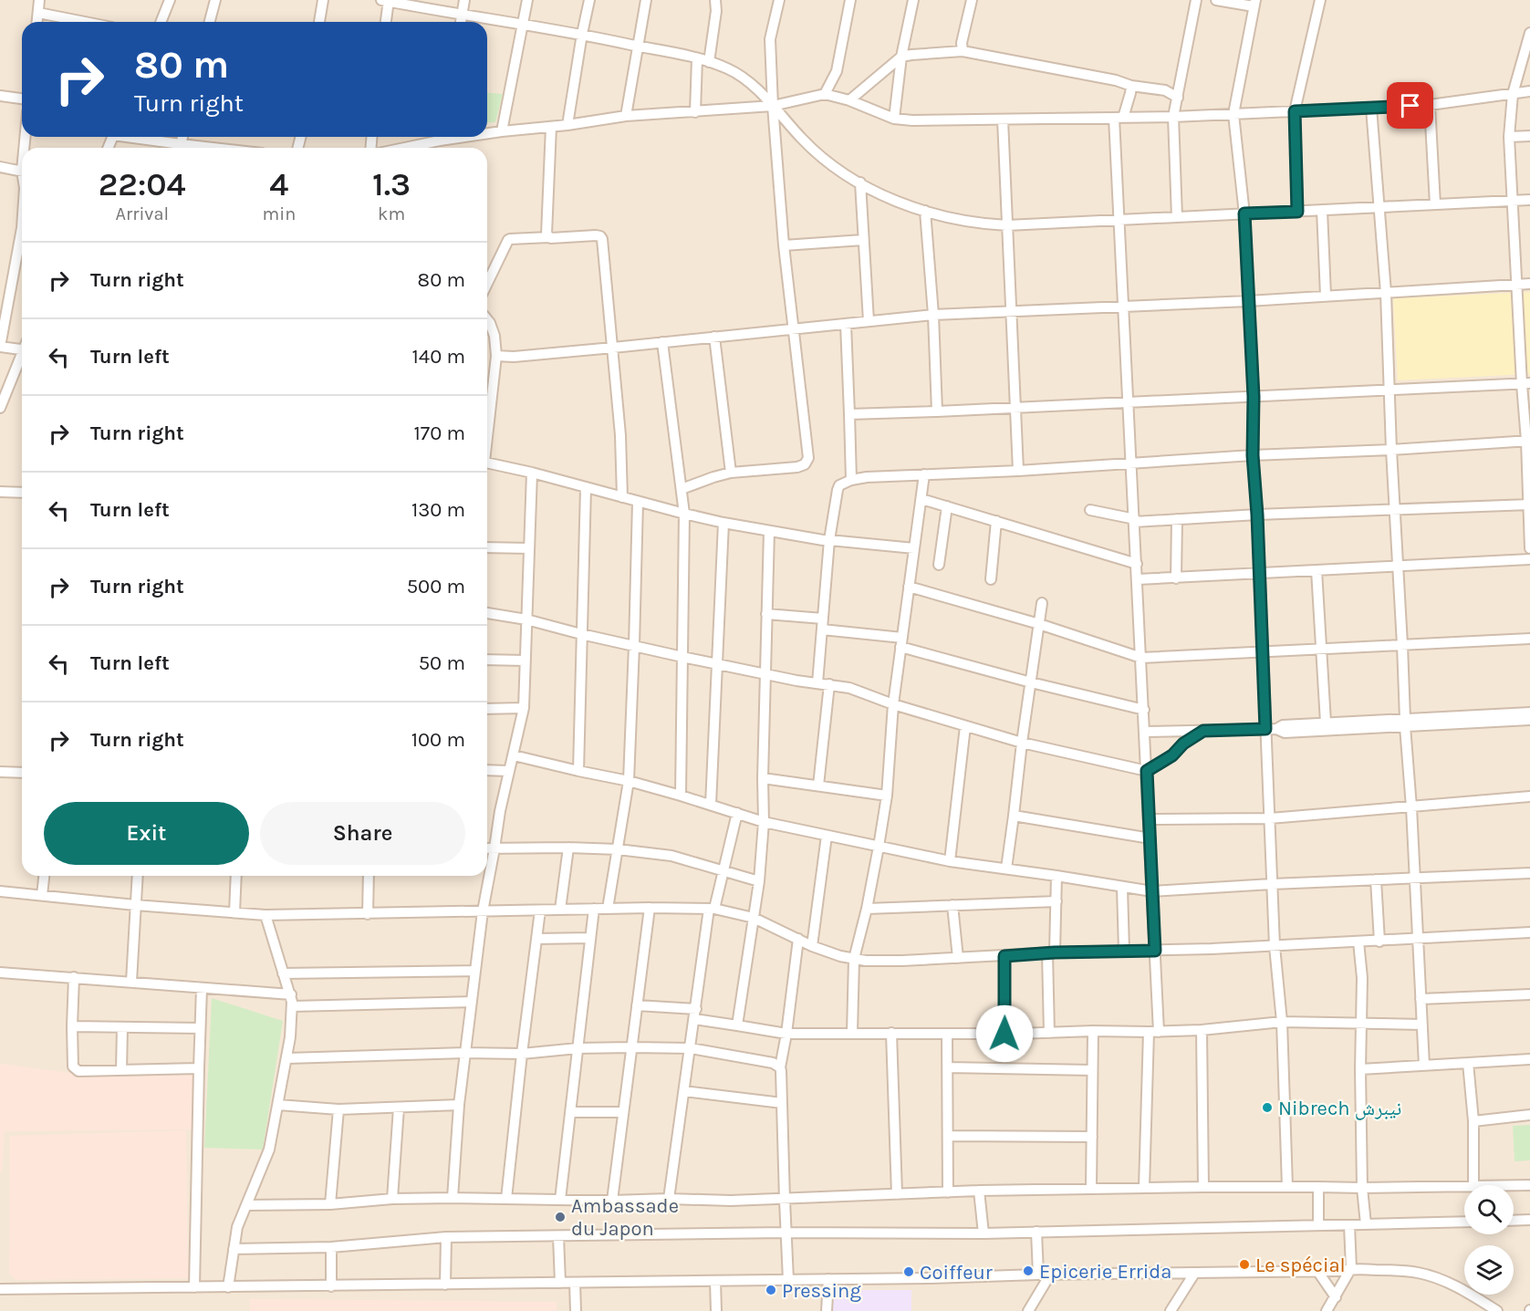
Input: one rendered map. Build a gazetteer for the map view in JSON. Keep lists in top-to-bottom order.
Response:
{
  "places": [
    "Nibrech نيبرش",
    "Ambassade du Japon",
    "Le spécial",
    "Epicerie Errida",
    "Coiffeur",
    "Pressing"
  ],
  "page": {
    "turn": ["80 m", "Turn right"],
    "eta": [
      "22:04",
      "Arrival",
      "4",
      "min",
      "1.3",
      "km"
    ],
    "list": [
      {
        "name": "Turn right",
        "value": "80 m"
      },
      {
        "name": "Turn left",
        "value": "140 m"
      },
      {
        "name": "Turn right",
        "value": "170 m"
      },
      {
        "name": "Turn left",
        "value": "130 m"
      },
      {
        "name": "Turn right",
        "value": "500 m"
      },
      {
        "name": "Turn left",
        "value": "50 m"
      },
      {
        "name": "Turn right",
        "value": "100 m"
      }
    ],
    "buttons": ["Exit", "Share"]
  }
}
